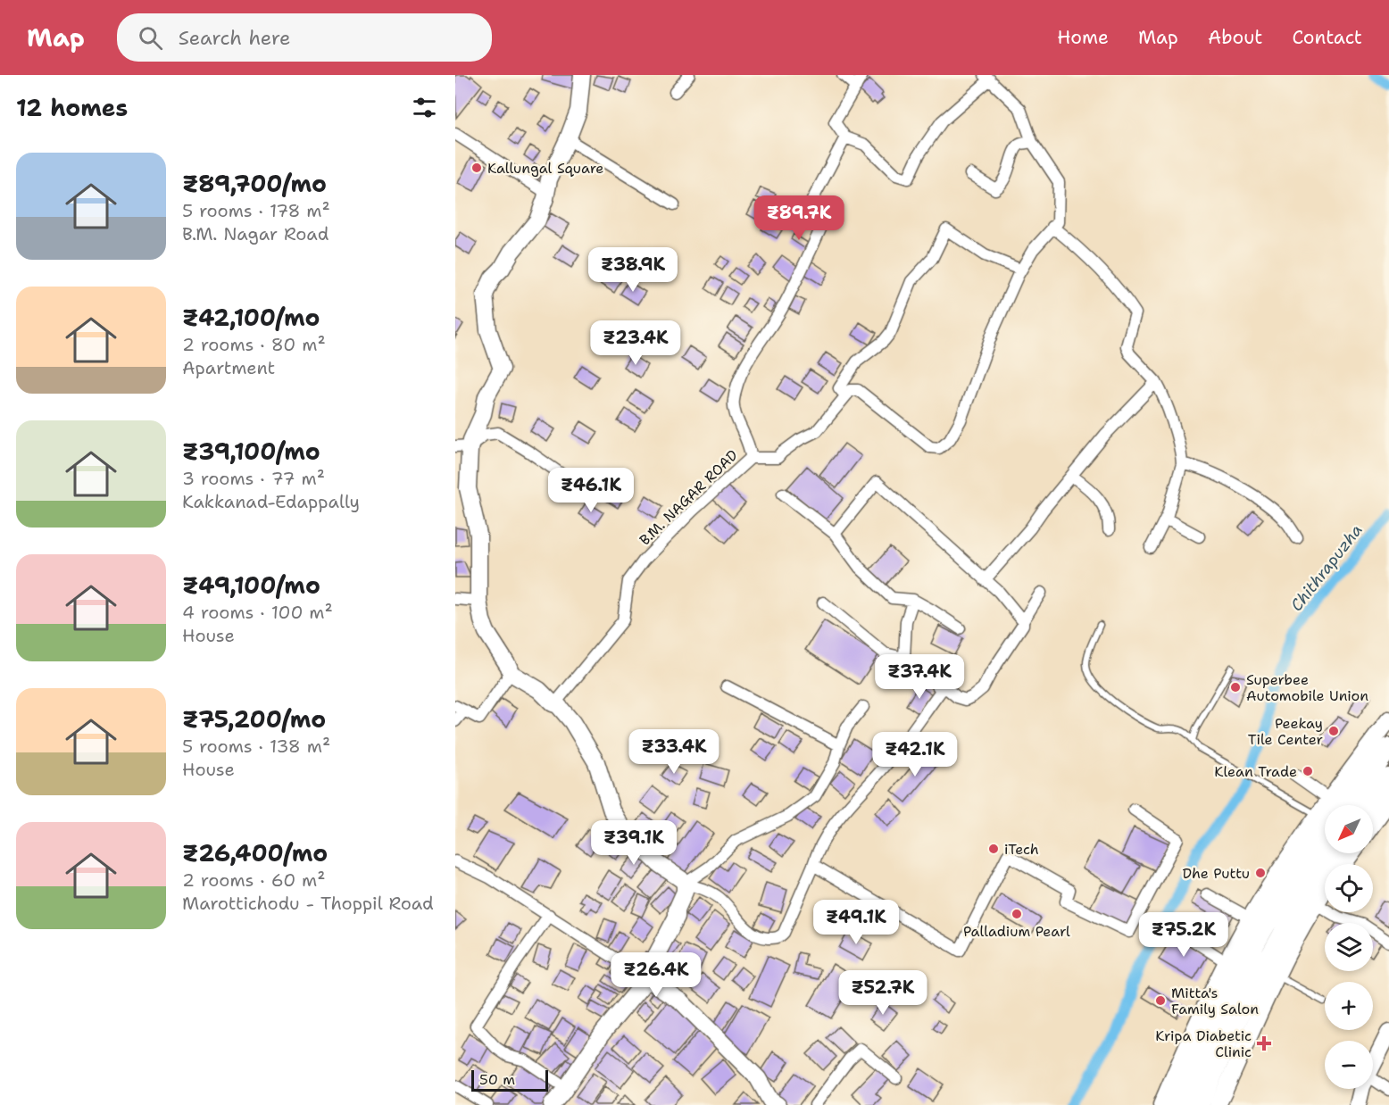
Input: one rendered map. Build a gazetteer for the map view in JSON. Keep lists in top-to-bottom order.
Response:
{
  "streets": {
    "street": ["B.M. NAGAR ROAD"]
  },
  "water": ["Chithrapuzha"],
  "places": {
    "other": [
      "Kallungal Square",
      "Superbee Automobile Union",
      "Peekay Tile Center",
      "Klean Trade",
      "iTech",
      "Dhe Puttu",
      "Palladium Pearl",
      "Mitta's Family Salon"
    ],
    "health": ["Kripa Diabetic Clinic"]
  },
  "scale_bar": "50 m",
  "north": "bottom left",
  "page": {
    "header": "Map",
    "search": "Search here",
    "nav": [
      "Home",
      "Map",
      "About",
      "Contact"
    ],
    "heading": "12 homes",
    "list": [
      {
        "name": "₹89,700/mo",
        "note": "5 rooms · 178 m² · B.M. Nagar Road"
      },
      {
        "name": "₹42,100/mo",
        "note": "2 rooms · 80 m² · Apartment"
      },
      {
        "name": "₹39,100/mo",
        "note": "3 rooms · 77 m² · Kakkanad-Edappally"
      },
      {
        "name": "₹49,100/mo",
        "note": "4 rooms · 100 m² · House"
      },
      {
        "name": "₹75,200/mo",
        "note": "5 rooms · 138 m² · House"
      },
      {
        "name": "₹26,400/mo",
        "note": "2 rooms · 60 m² · Marottichodu - Thoppil Road"
      }
    ],
    "price": [
      "₹89.7K",
      "₹38.9K",
      "₹23.4K",
      "₹46.1K",
      "₹37.4K",
      "₹33.4K",
      "₹42.1K",
      "₹39.1K",
      "₹49.1K",
      "₹75.2K",
      "₹26.4K",
      "₹52.7K"
    ],
    "map_buttons": ["+", "−"],
    "scale": "50 m"
  }
}
